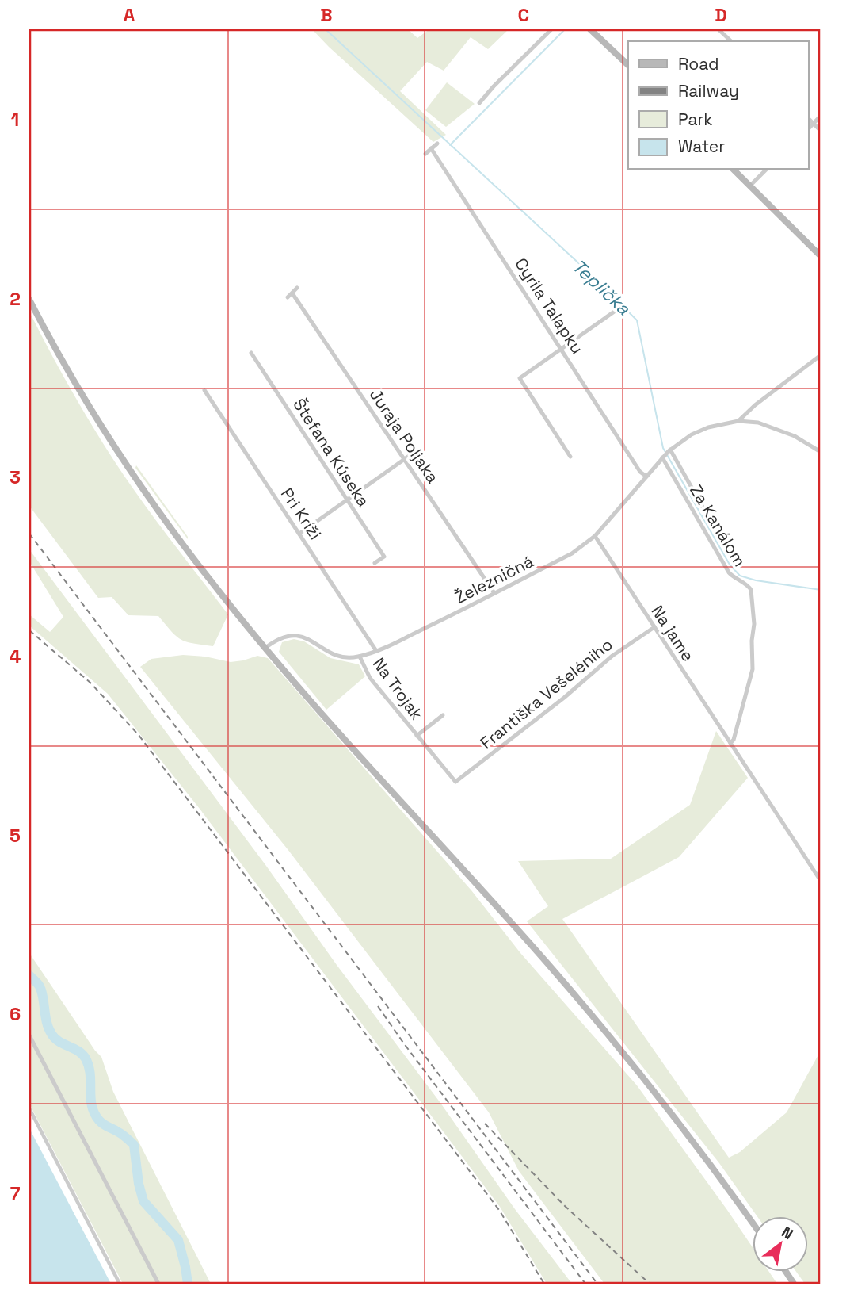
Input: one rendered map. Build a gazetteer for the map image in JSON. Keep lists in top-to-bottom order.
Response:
{
  "streets": {
    "street": [
      "Cyrila Talapku",
      "Juraja Poljaka",
      "Štefana Kúseka",
      "Pri Kríži",
      "Za Kanálom",
      "Železničná",
      "Na jame",
      "Na Trojak",
      "Františka Vešeléniho"
    ]
  },
  "crossings": [
    ["Cyrila Talapku", "Železničná"],
    ["Juraja Poljaka", "Železničná"],
    ["Pri Kríži", "Železničná"],
    ["Za Kanálom", "Železničná"],
    ["Za Kanálom", "Na jame"],
    ["Železničná", "Na jame"],
    ["Železničná", "Na Trojak"],
    ["Na jame", "Františka Vešeléniho"],
    ["Na Trojak", "Františka Vešeléniho"]
  ],
  "water": ["Teplička"],
  "legend": [
    "Road",
    "Railway",
    "Park",
    "Water"
  ],
  "north": "top right",
  "grid": {
    "columns": [
      "A",
      "B",
      "C",
      "D"
    ],
    "rows": [
      "1",
      "2",
      "3",
      "4",
      "5",
      "6",
      "7"
    ]
  }
}
